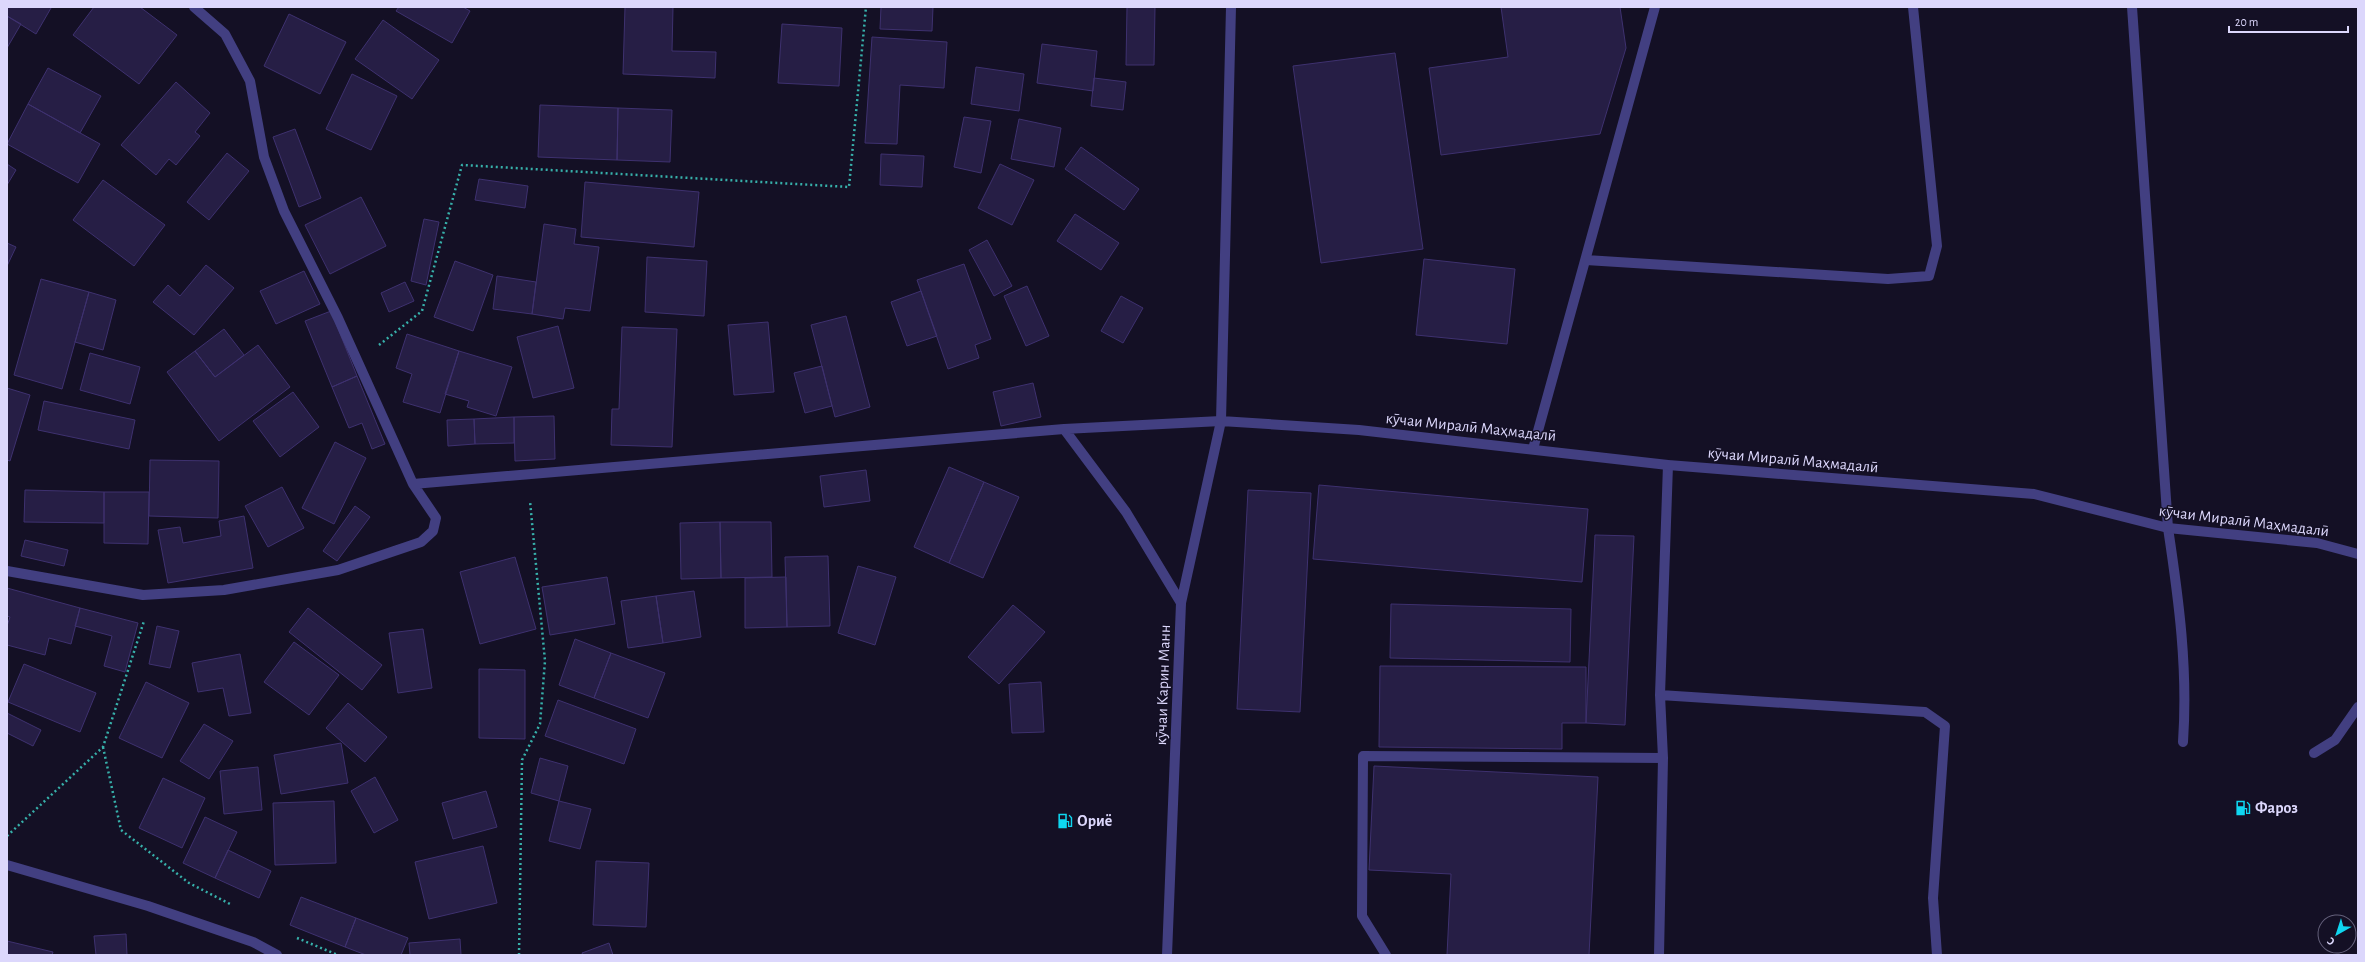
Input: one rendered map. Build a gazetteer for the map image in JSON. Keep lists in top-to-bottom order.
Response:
{
  "streets": {
    "street": ["кӯчаи Миралӣ Маҳмадалӣ", "кӯчаи Карин Манн"]
  },
  "crossings": [
    ["кӯчаи Миралӣ Маҳмадалӣ", "кӯчаи Карин Манн"]
  ],
  "places": {
    "fuel station": ["Фароз", "Ориё"]
  },
  "scale_bar": "20 m",
  "north": "bottom left"
}
